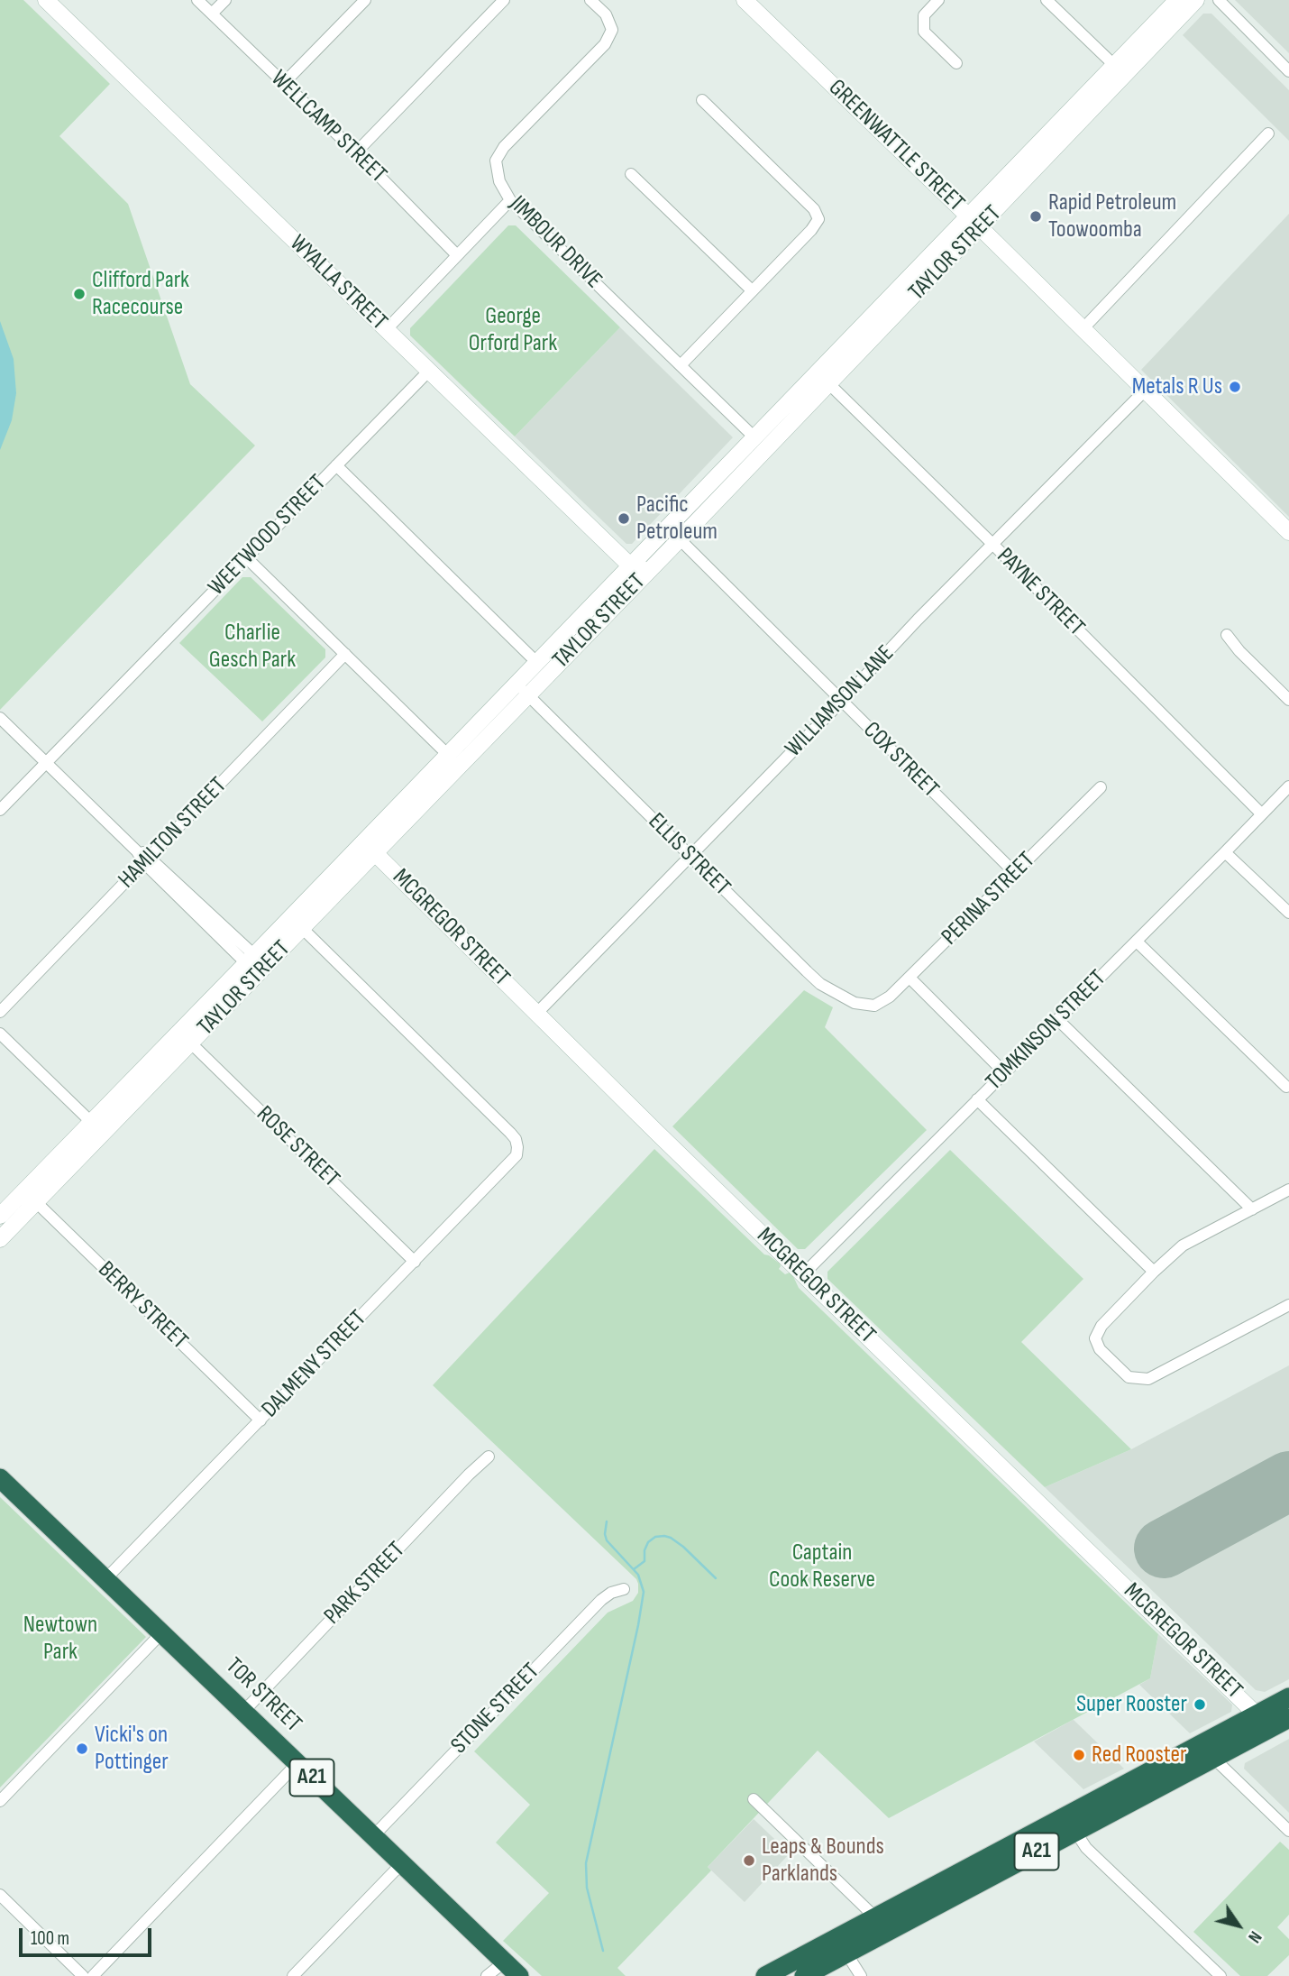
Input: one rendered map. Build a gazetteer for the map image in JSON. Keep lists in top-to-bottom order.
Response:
{
  "streets": {
    "highway": ["TOR STREET", "A21"],
    "main road": [
      "GREENWATTLE STREET",
      "TAYLOR STREET",
      "WYALLA STREET",
      "MCGREGOR STREET"
    ],
    "street": [
      "WELLCAMP STREET",
      "JIMBOUR DRIVE",
      "WEETWOOD STREET",
      "PAYNE STREET",
      "WILLIAMSON LANE",
      "COX STREET",
      "HAMILTON STREET",
      "ELLIS STREET",
      "PERINA STREET",
      "TOMKINSON STREET",
      "ROSE STREET",
      "BERRY STREET",
      "DALMENY STREET",
      "PARK STREET",
      "STONE STREET"
    ]
  },
  "crossings": [
    ["GREENWATTLE STREET", "TAYLOR STREET"],
    ["GREENWATTLE STREET", "WILLIAMSON LANE"],
    ["JIMBOUR DRIVE", "TAYLOR STREET"],
    ["TAYLOR STREET", "WYALLA STREET"],
    ["TAYLOR STREET", "PAYNE STREET"],
    ["TAYLOR STREET", "COX STREET"],
    ["TAYLOR STREET", "ELLIS STREET"],
    ["TAYLOR STREET", "MCGREGOR STREET"],
    ["TAYLOR STREET", "ROSE STREET"],
    ["TAYLOR STREET", "BERRY STREET"],
    ["TAYLOR STREET", "DALMENY STREET"],
    ["WYALLA STREET", "WEETWOOD STREET"],
    ["PAYNE STREET", "WILLIAMSON LANE"],
    ["PAYNE STREET", "TOMKINSON STREET"],
    ["WILLIAMSON LANE", "COX STREET"],
    ["WILLIAMSON LANE", "ELLIS STREET"],
    ["WILLIAMSON LANE", "MCGREGOR STREET"],
    ["COX STREET", "PERINA STREET"],
    ["ELLIS STREET", "PERINA STREET"],
    ["MCGREGOR STREET", "TOMKINSON STREET"],
    ["MCGREGOR STREET", "A21"],
    ["ROSE STREET", "DALMENY STREET"],
    ["BERRY STREET", "DALMENY STREET"],
    ["DALMENY STREET", "TOR STREET"],
    ["PARK STREET", "TOR STREET"],
    ["TOR STREET", "STONE STREET"]
  ],
  "parks": [
    "George Orford Park",
    "Charlie Gesch Park",
    "Captain Cook Reserve",
    "Newtown Park"
  ],
  "places": [
    "Rapid Petroleum Toowoomba",
    "Clifford Park Racecourse",
    "Metals R Us",
    "Pacific Petroleum",
    "Super Rooster",
    "Vicki's on Pottinger",
    "Red Rooster",
    "Leaps & Bounds Parklands"
  ],
  "scale_bar": "100 m",
  "north": "bottom right"
}
